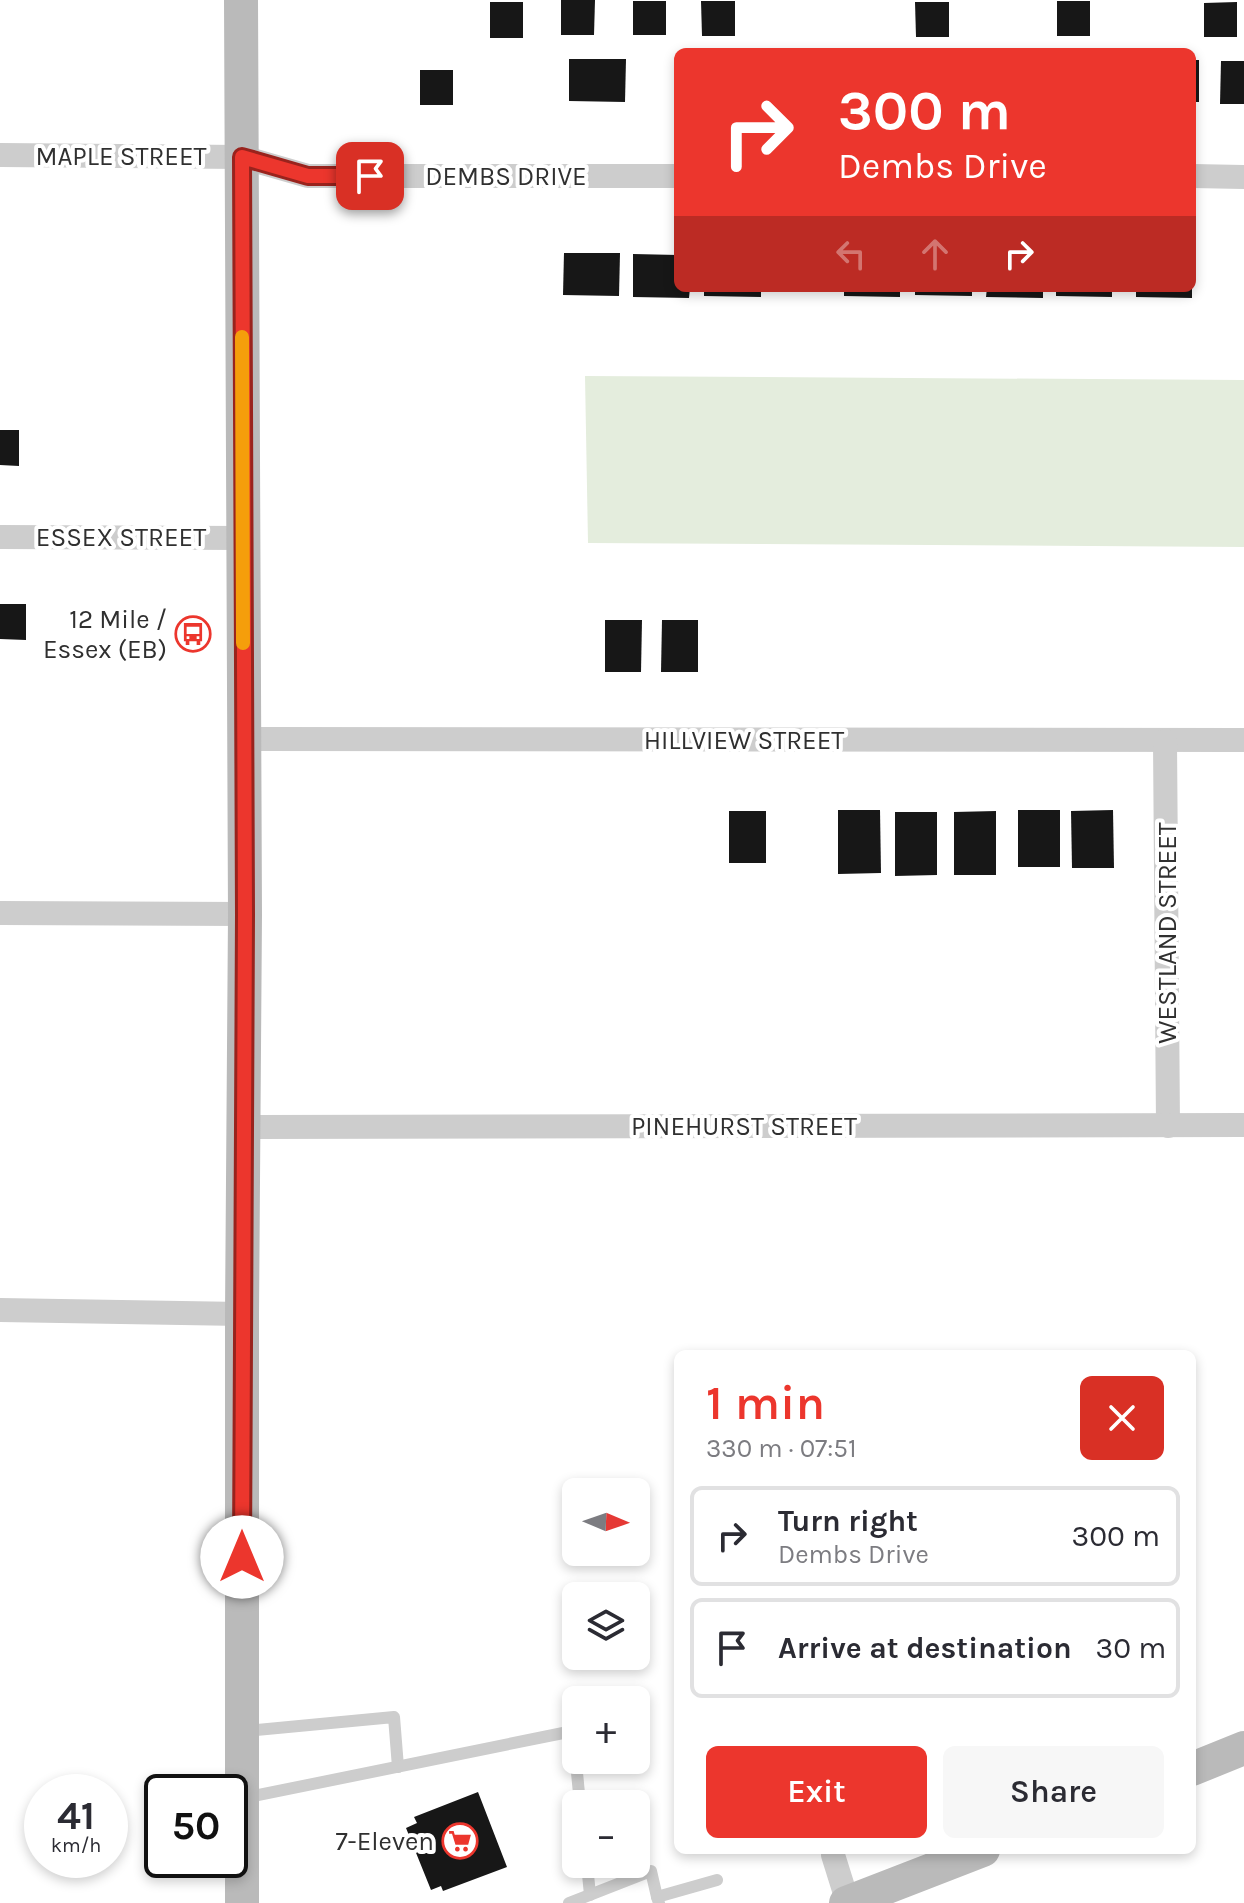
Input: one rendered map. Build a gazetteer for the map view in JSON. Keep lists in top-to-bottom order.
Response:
{
  "streets": {
    "street": [
      "MAPLE STREET",
      "DEMBS DRIVE",
      "ESSEX STREET",
      "HILLVIEW STREET",
      "WESTLAND STREET",
      "PINEHURST STREET"
    ]
  },
  "crossings": [
    ["MAPLE STREET", "DEMBS DRIVE"],
    ["HILLVIEW STREET", "WESTLAND STREET"],
    ["WESTLAND STREET", "PINEHURST STREET"]
  ],
  "places": {
    "bus stop": ["12 Mile / Essex (EB)"],
    "supermarket": ["7-Eleven"]
  },
  "north": "right",
  "page": {
    "turn": ["300 m", "Dembs Drive"],
    "heading": ["1 min", "330 m · 07:51"],
    "map_buttons": ["+", "−"],
    "list": [
      {
        "name": "Turn right",
        "note": "Dembs Drive",
        "value": "300 m"
      },
      {
        "name": "Arrive at destination",
        "value": "30 m"
      }
    ],
    "buttons": ["Exit", "Share"],
    "speed": "41 km/h",
    "limit": "50"
  }
}
